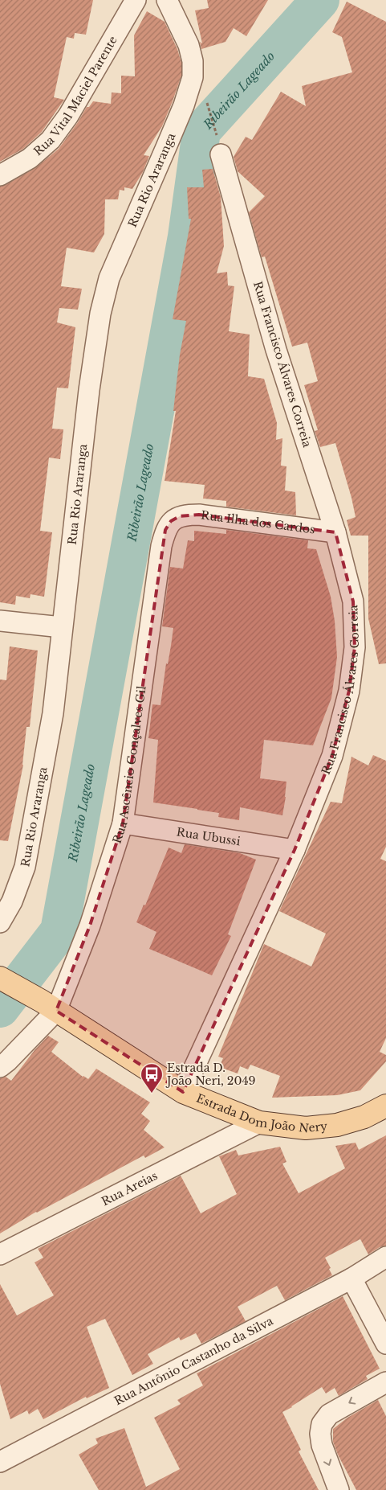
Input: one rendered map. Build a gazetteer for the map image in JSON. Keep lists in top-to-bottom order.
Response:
{
  "streets": {
    "main road": ["Estrada Dom João Nery"],
    "street": [
      "Rua Vital Maciel Parente",
      "Rua Rio Araranga",
      "Rua Francisco Álvares Correia",
      "Rua Ilha dos Cardos",
      "Rua Ascêncio Gonçalves Gil",
      "Rua Ubussi",
      "Rua Areias",
      "Rua Antônio Castanho da Silva"
    ]
  },
  "crossings": [
    ["Rua Francisco Álvares Correia", "Rua Ilha dos Cardos"],
    ["Rua Francisco Álvares Correia", "Rua Ubussi"],
    ["Rua Francisco Álvares Correia", "Estrada Dom João Nery"],
    ["Rua Ilha dos Cardos", "Rua Ascêncio Gonçalves Gil"],
    ["Rua Ascêncio Gonçalves Gil", "Rua Ubussi"],
    ["Rua Ascêncio Gonçalves Gil", "Estrada Dom João Nery"],
    ["Estrada Dom João Nery", "Rua Areias"]
  ],
  "water": ["Ribeirão Lageado"],
  "places": {
    "bus stop": ["Estrada D. João Neri, 2049"]
  }
}
